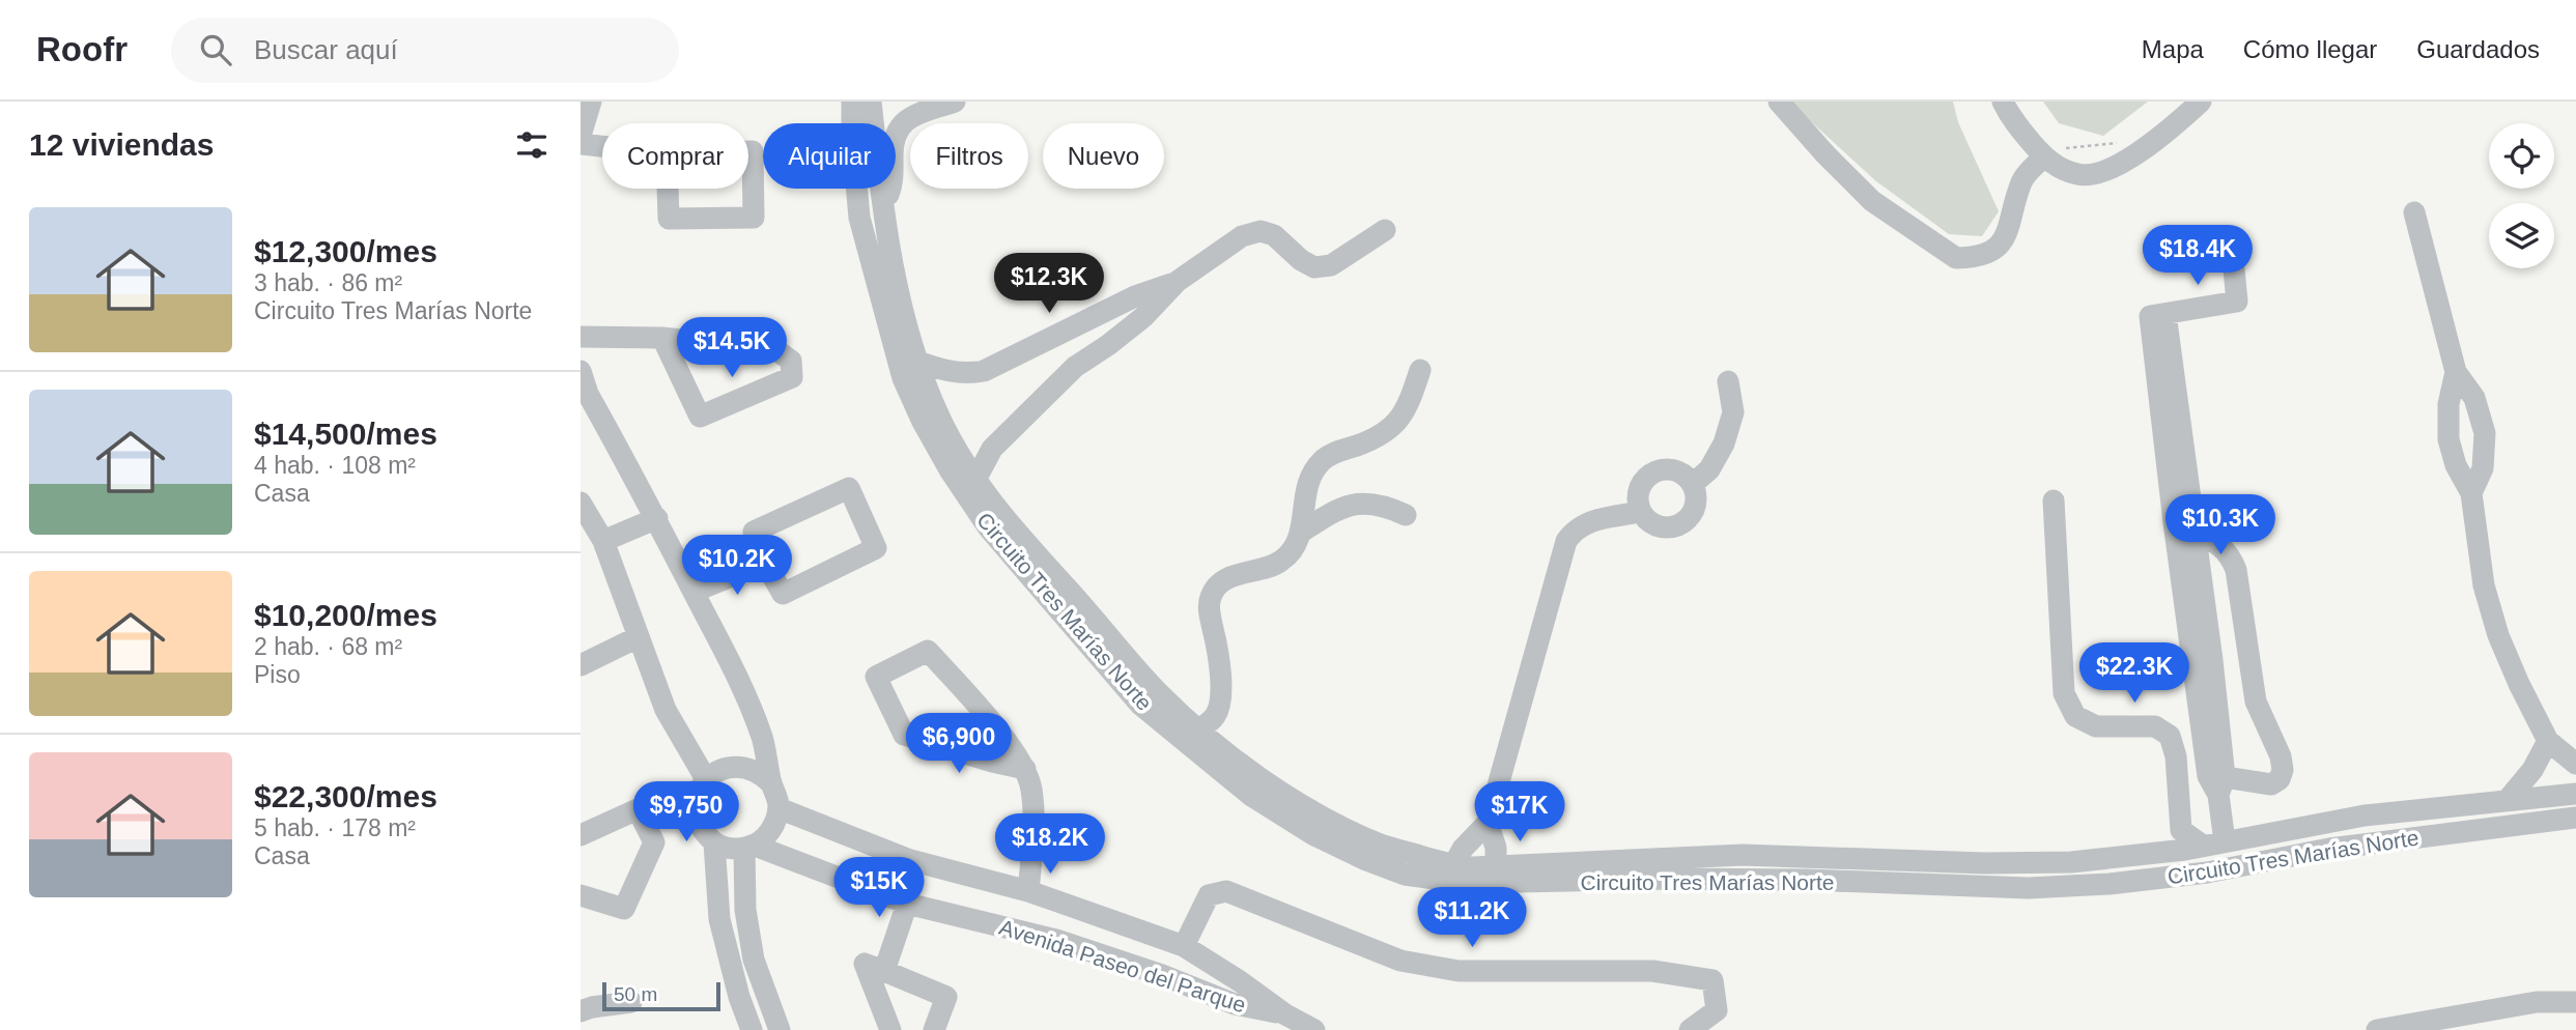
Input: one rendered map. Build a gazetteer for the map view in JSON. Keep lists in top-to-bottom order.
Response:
{
  "streets": {
    "street": ["Circuito Tres Marías Norte", "Avenida Paseo del Parque"]
  },
  "scale_bar": "50 m",
  "page": {
    "header": "Roofr",
    "search": "Buscar aquí",
    "nav": ["Mapa", "Cómo llegar", "Guardados"],
    "heading": "12 viviendas",
    "chip": [
      "Comprar",
      "Alquilar",
      "Filtros",
      "Nuevo"
    ],
    "list": [
      {
        "name": "$12,300/mes",
        "note": "3 hab. · 86 m² · Circuito Tres Marías Norte"
      },
      {
        "name": "$14,500/mes",
        "note": "4 hab. · 108 m² · Casa"
      },
      {
        "name": "$10,200/mes",
        "note": "2 hab. · 68 m² · Piso"
      },
      {
        "name": "$22,300/mes",
        "note": "5 hab. · 178 m² · Casa"
      }
    ],
    "price": [
      "$18.4K",
      "$12.3K",
      "$14.5K",
      "$10.3K",
      "$10.2K",
      "$22.3K",
      "$6,900",
      "$9,750",
      "$17K",
      "$18.2K",
      "$15K",
      "$11.2K"
    ],
    "scale": "50 m"
  }
}
